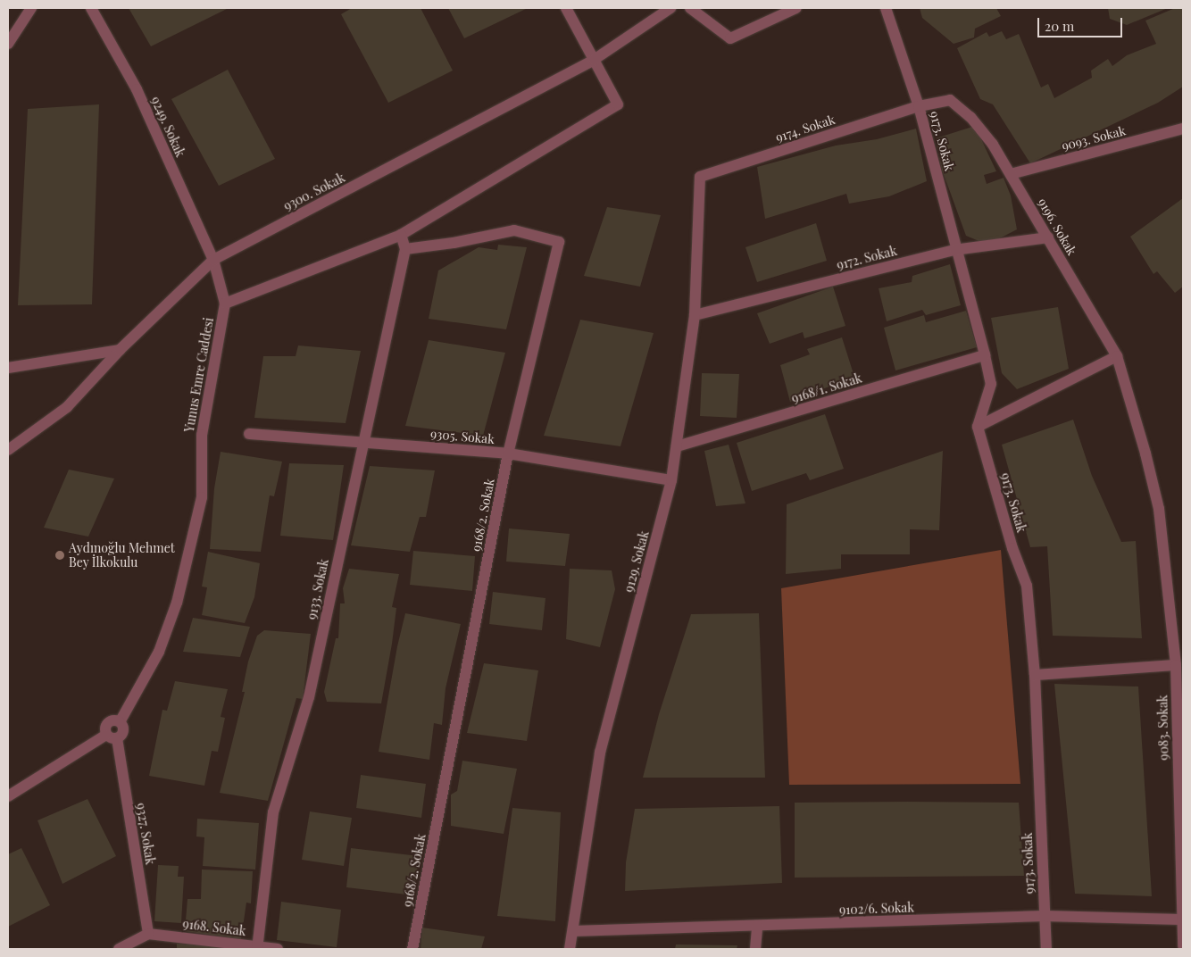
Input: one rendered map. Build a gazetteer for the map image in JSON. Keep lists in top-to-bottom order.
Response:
{
  "streets": {
    "street": [
      "9249. Sokak",
      "9174. Sokak",
      "9093. Sokak",
      "9173. Sokak",
      "9300. Sokak",
      "9196. Sokak",
      "9172. Sokak",
      "Yunus Emre Caddesi",
      "9168/1. Sokak",
      "9305. Sokak",
      "9168/2. Sokak",
      "9129. Sokak",
      "9133. Sokak",
      "9083. Sokak",
      "9327. Sokak",
      "9102/6. Sokak",
      "9168. Sokak"
    ]
  },
  "crossings": [
    ["9249. Sokak", "9300. Sokak"],
    ["9249. Sokak", "Yunus Emre Caddesi"],
    ["9174. Sokak", "9173. Sokak"],
    ["9174. Sokak", "9196. Sokak"],
    ["9174. Sokak", "9129. Sokak"],
    ["9093. Sokak", "9196. Sokak"],
    ["9173. Sokak", "9196. Sokak"],
    ["9173. Sokak", "9172. Sokak"],
    ["9173. Sokak", "9168/1. Sokak"],
    ["9173. Sokak", "9102/6. Sokak"],
    ["9300. Sokak", "Yunus Emre Caddesi"],
    ["9196. Sokak", "9172. Sokak"],
    ["9196. Sokak", "9083. Sokak"],
    ["9172. Sokak", "9129. Sokak"],
    ["Yunus Emre Caddesi", "9327. Sokak"],
    ["9168/1. Sokak", "9129. Sokak"],
    ["9305. Sokak", "9168/2. Sokak"],
    ["9305. Sokak", "9129. Sokak"],
    ["9305. Sokak", "9133. Sokak"],
    ["9168/2. Sokak", "9133. Sokak"],
    ["9129. Sokak", "9102/6. Sokak"],
    ["9133. Sokak", "9168. Sokak"],
    ["9083. Sokak", "9102/6. Sokak"],
    ["9327. Sokak", "9168. Sokak"]
  ],
  "places": ["Aydınoğlu Mehmet Bey İlkokulu"],
  "scale_bar": "20 m"
}
